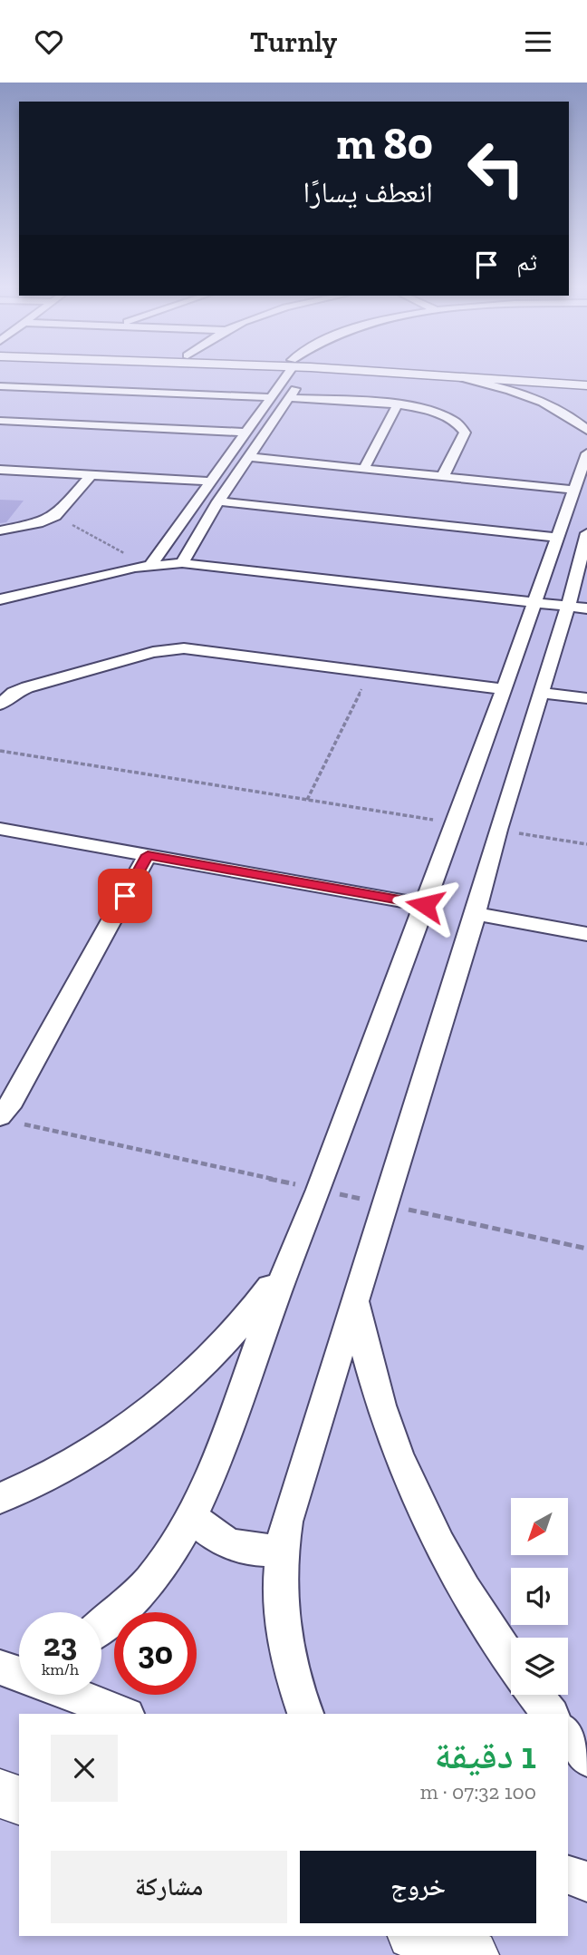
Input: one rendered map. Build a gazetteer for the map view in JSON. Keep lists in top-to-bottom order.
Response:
{
  "north": "bottom left",
  "page": {
    "header": "Turnly",
    "turn": ["80 m", "انعطف يسارًا"],
    "then": "ثم",
    "speed": "23 km/h",
    "limit": "30",
    "heading": ["1 دقيقة", "100 m · 07:32"],
    "buttons": ["خروج", "مشاركة"]
  }
}
